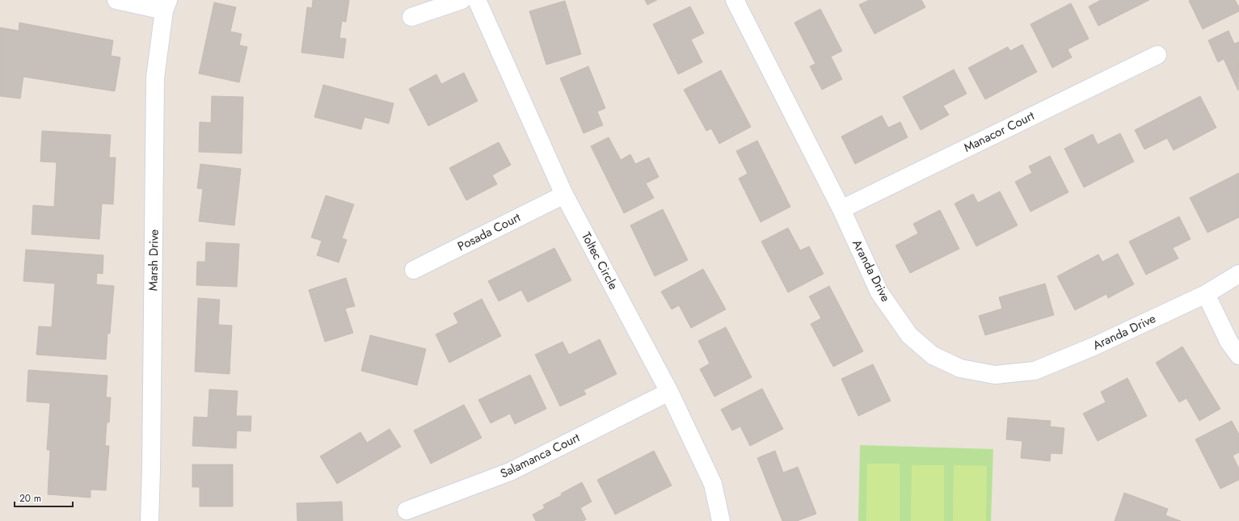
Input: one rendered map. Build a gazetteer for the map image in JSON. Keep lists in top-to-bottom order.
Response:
{
  "streets": {
    "street": [
      "Manacor Court",
      "Posada Court",
      "Marsh Drive",
      "Toltec Circle",
      "Aranda Drive",
      "Salamanca Court"
    ]
  },
  "crossings": [
    ["Manacor Court", "Aranda Drive"],
    ["Posada Court", "Toltec Circle"],
    ["Toltec Circle", "Salamanca Court"]
  ],
  "scale_bar": "20 m"
}
